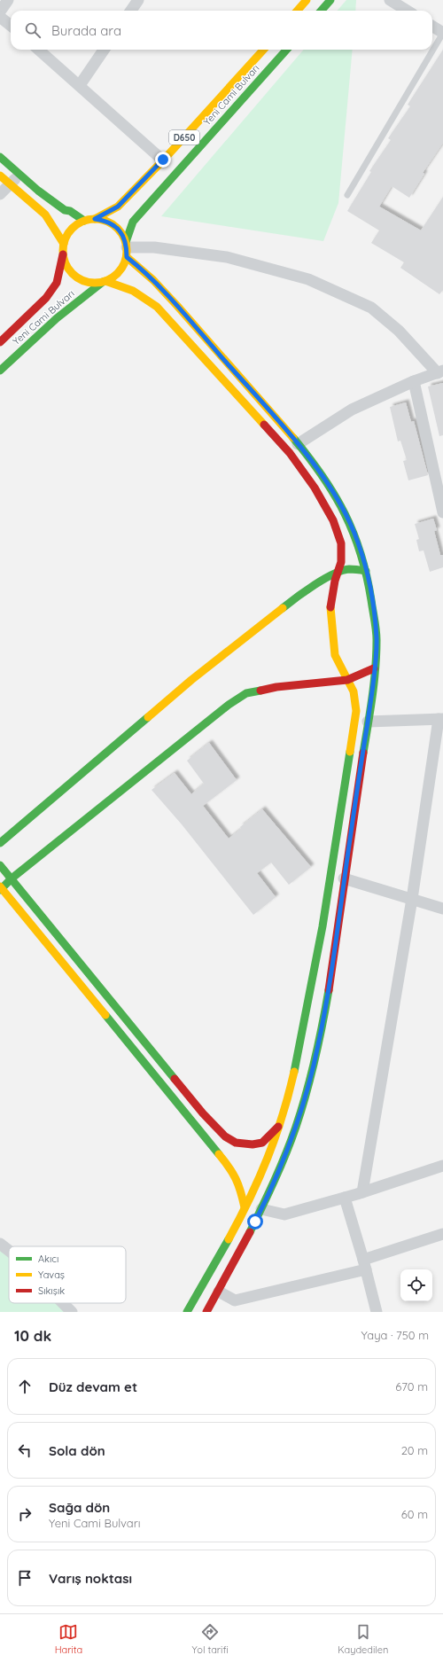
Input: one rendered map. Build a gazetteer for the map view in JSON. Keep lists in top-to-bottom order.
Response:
{
  "streets": {
    "street": ["Yeni Cami Bulvarı", "D650"]
  },
  "legend": ["Akıcı", "Yavaş", "Sıkışık"],
  "page": {
    "search": "Burada ara",
    "heading": ["10 dk", "Yaya · 750 m"],
    "list": [
      ["Düz devam et", "670 m"],
      ["Sola dön", "20 m"],
      ["Sağa dön", "Yeni Cami Bulvarı", "60 m"],
      "Varış noktası"
    ],
    "nav": ["Harita", "Yol tarifi", "Kaydedilen"]
  }
}
